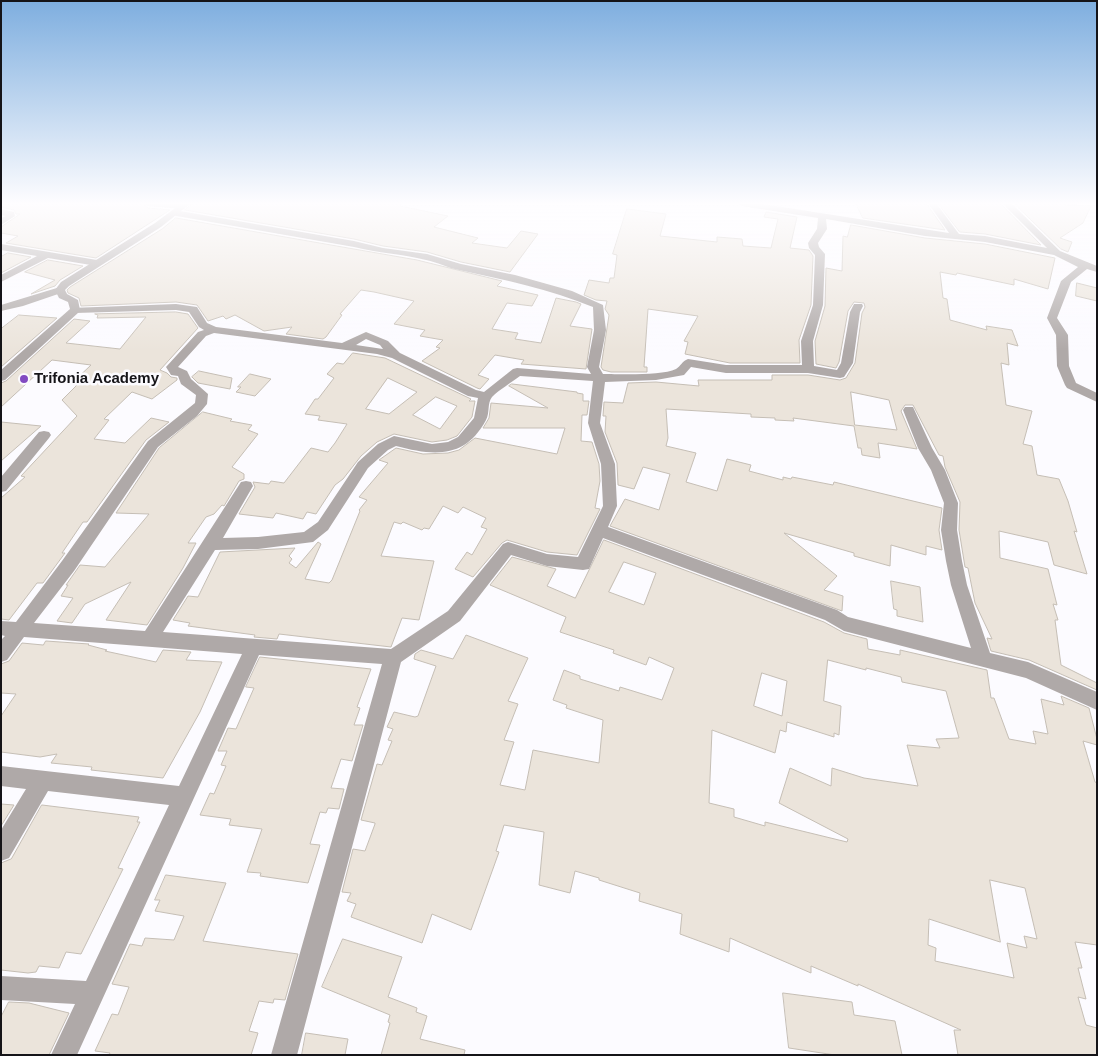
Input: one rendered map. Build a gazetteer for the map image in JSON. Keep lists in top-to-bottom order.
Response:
{
  "places": ["Trifonia Academy"]
}
